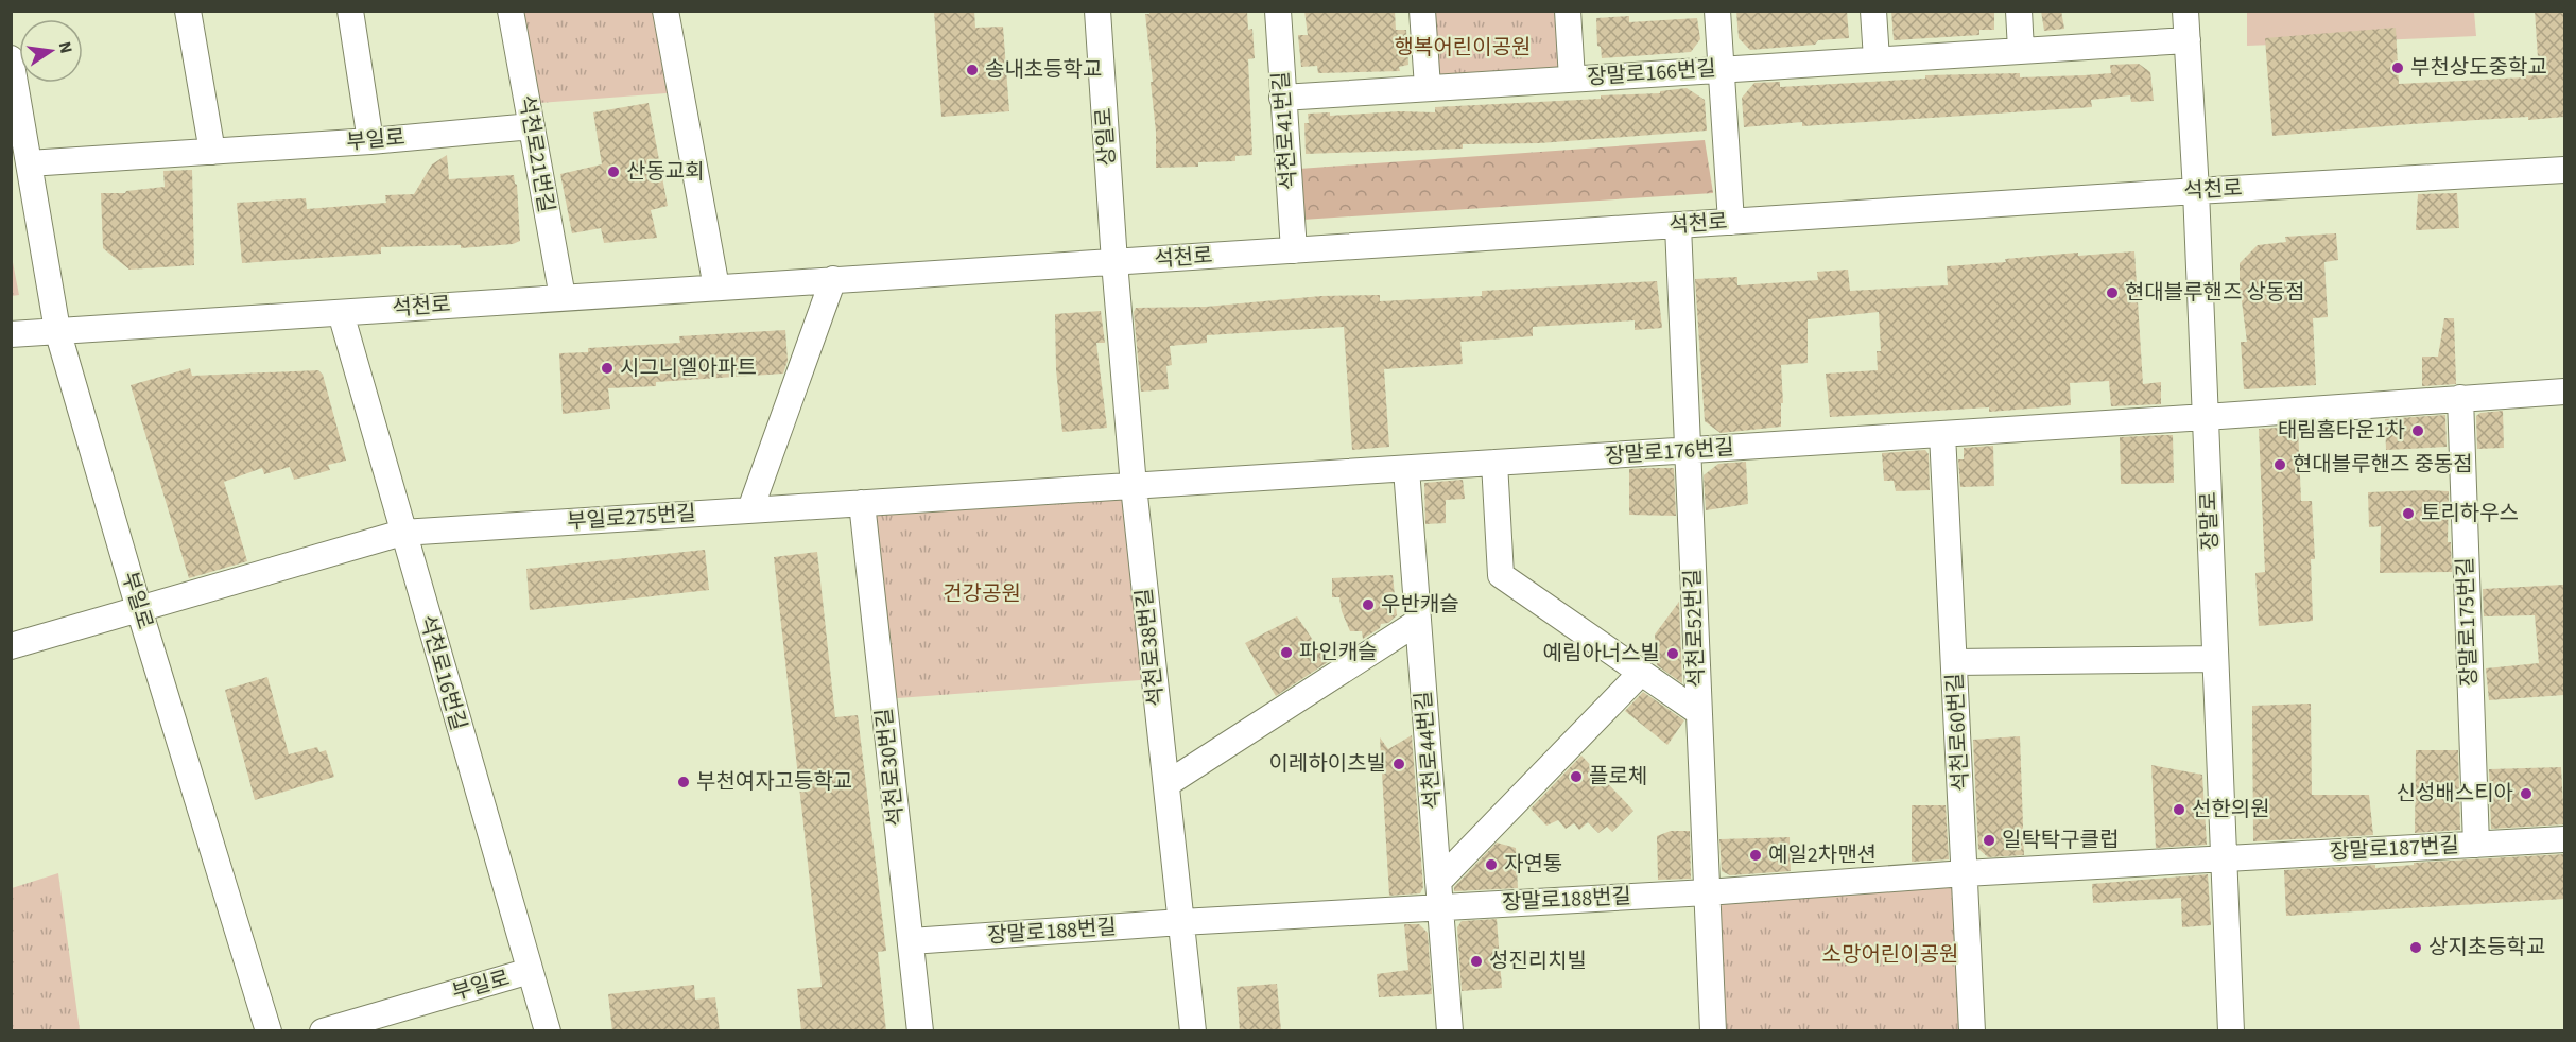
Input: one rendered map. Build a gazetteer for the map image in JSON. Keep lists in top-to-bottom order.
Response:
{
  "streets": {
    "street": [
      "장말로166번길",
      "석천로41번길",
      "상일로",
      "부일로",
      "석천로21번길",
      "석천로",
      "장말로176번길",
      "부일로275번길",
      "장말로",
      "장말로175번길",
      "석천로52번길",
      "석천로38번길",
      "석천로16번길",
      "석천로60번길",
      "석천로44번길",
      "석천로30번길",
      "장말로187번길",
      "장말로188번길"
    ]
  },
  "crossings": [
    ["장말로166번길", "석천로41번길"],
    ["장말로166번길", "장말로"],
    ["석천로41번길", "석천로"],
    ["상일로", "석천로"],
    ["상일로", "석천로38번길"],
    ["부일로", "석천로21번길"],
    ["부일로", "석천로"],
    ["부일로", "부일로275번길"],
    ["부일로", "석천로16번길"],
    ["석천로21번길", "석천로"],
    ["석천로", "장말로"],
    ["석천로", "석천로52번길"],
    ["석천로", "석천로38번길"],
    ["석천로", "석천로16번길"],
    ["장말로176번길", "부일로275번길"],
    ["장말로176번길", "장말로"],
    ["장말로176번길", "석천로52번길"],
    ["장말로176번길", "석천로38번길"],
    ["장말로176번길", "석천로60번길"],
    ["장말로176번길", "석천로44번길"],
    ["부일로275번길", "석천로38번길"],
    ["부일로275번길", "석천로16번길"],
    ["부일로275번길", "석천로30번길"],
    ["장말로", "장말로187번길"],
    ["장말로", "장말로188번길"],
    ["장말로175번길", "장말로187번길"],
    ["석천로52번길", "장말로188번길"],
    ["석천로38번길", "장말로188번길"],
    ["석천로60번길", "장말로188번길"],
    ["석천로44번길", "장말로188번길"],
    ["석천로30번길", "장말로188번길"],
    ["장말로187번길", "장말로188번길"]
  ],
  "parks": ["행복어린이공원", "건강공원", "소망어린이공원"],
  "places": [
    "부천상도중학교",
    "송내초등학교",
    "산동교회",
    "현대블루핸즈 상동점",
    "시그니엘아파트",
    "태림홈타운1차",
    "현대블루핸즈 중동점",
    "토리하우스",
    "우반캐슬",
    "파인캐슬",
    "예림아너스빌",
    "이레하이츠빌",
    "플로체",
    "부천여자고등학교",
    "신성배스티아",
    "선한의원",
    "일탁탁구클럽",
    "예일2차맨션",
    "자연통",
    "상지초등학교",
    "성진리치빌"
  ],
  "north": "right"
}
